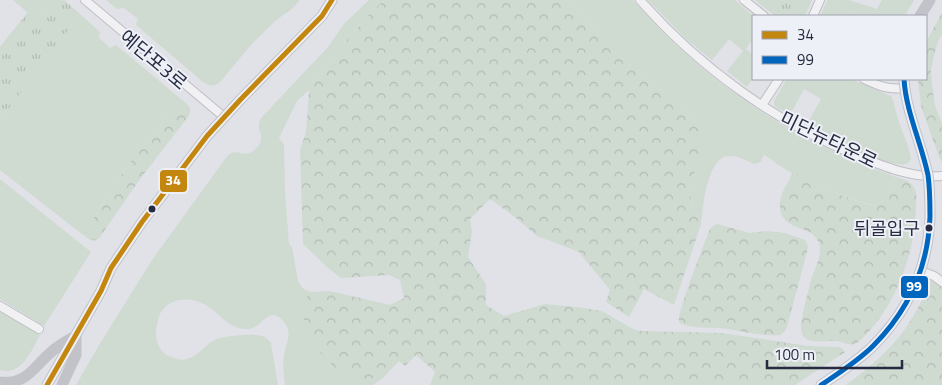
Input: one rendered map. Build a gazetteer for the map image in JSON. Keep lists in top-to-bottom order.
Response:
{
  "streets": {
    "street": ["예단포3로", "미단뉴타운로"]
  },
  "places": ["뒤골입구"],
  "lines": ["transit line 34", "transit line 99"],
  "legend": ["34", "99"],
  "scale_bar": "100 m"
}
